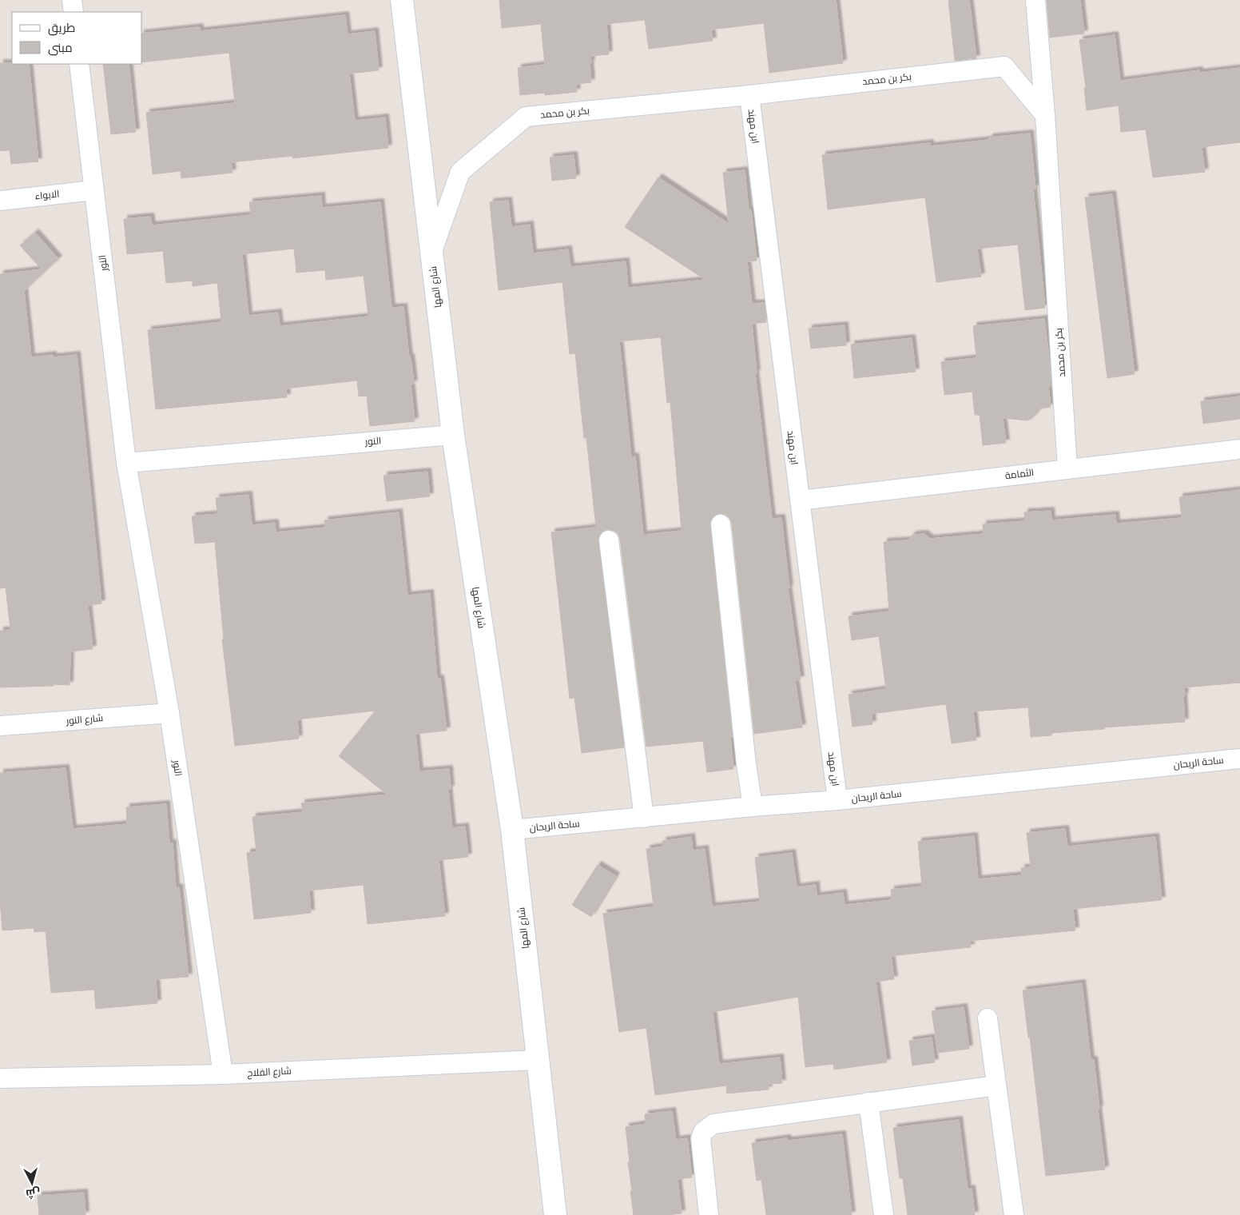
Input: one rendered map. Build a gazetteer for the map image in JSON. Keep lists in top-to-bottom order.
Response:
{
  "streets": {
    "street": [
      "بكر بن محمد",
      "ابن مهند",
      "الابواء",
      "النور",
      "شارع المها",
      "الثمامة",
      "شارع النور",
      "ساحة الريحان",
      "شارع الفلاح"
    ]
  },
  "crossings": [
    ["بكر بن محمد", "ابن مهند"],
    ["بكر بن محمد", "شارع المها"],
    ["بكر بن محمد", "الثمامة"],
    ["ابن مهند", "الثمامة"],
    ["ابن مهند", "ساحة الريحان"],
    ["الابواء", "النور"],
    ["النور", "شارع المها"],
    ["النور", "شارع النور"],
    ["النور", "شارع الفلاح"],
    ["شارع المها", "ساحة الريحان"],
    ["شارع المها", "شارع الفلاح"]
  ],
  "legend": ["طريق", "مبنى"],
  "north": "bottom"
}
